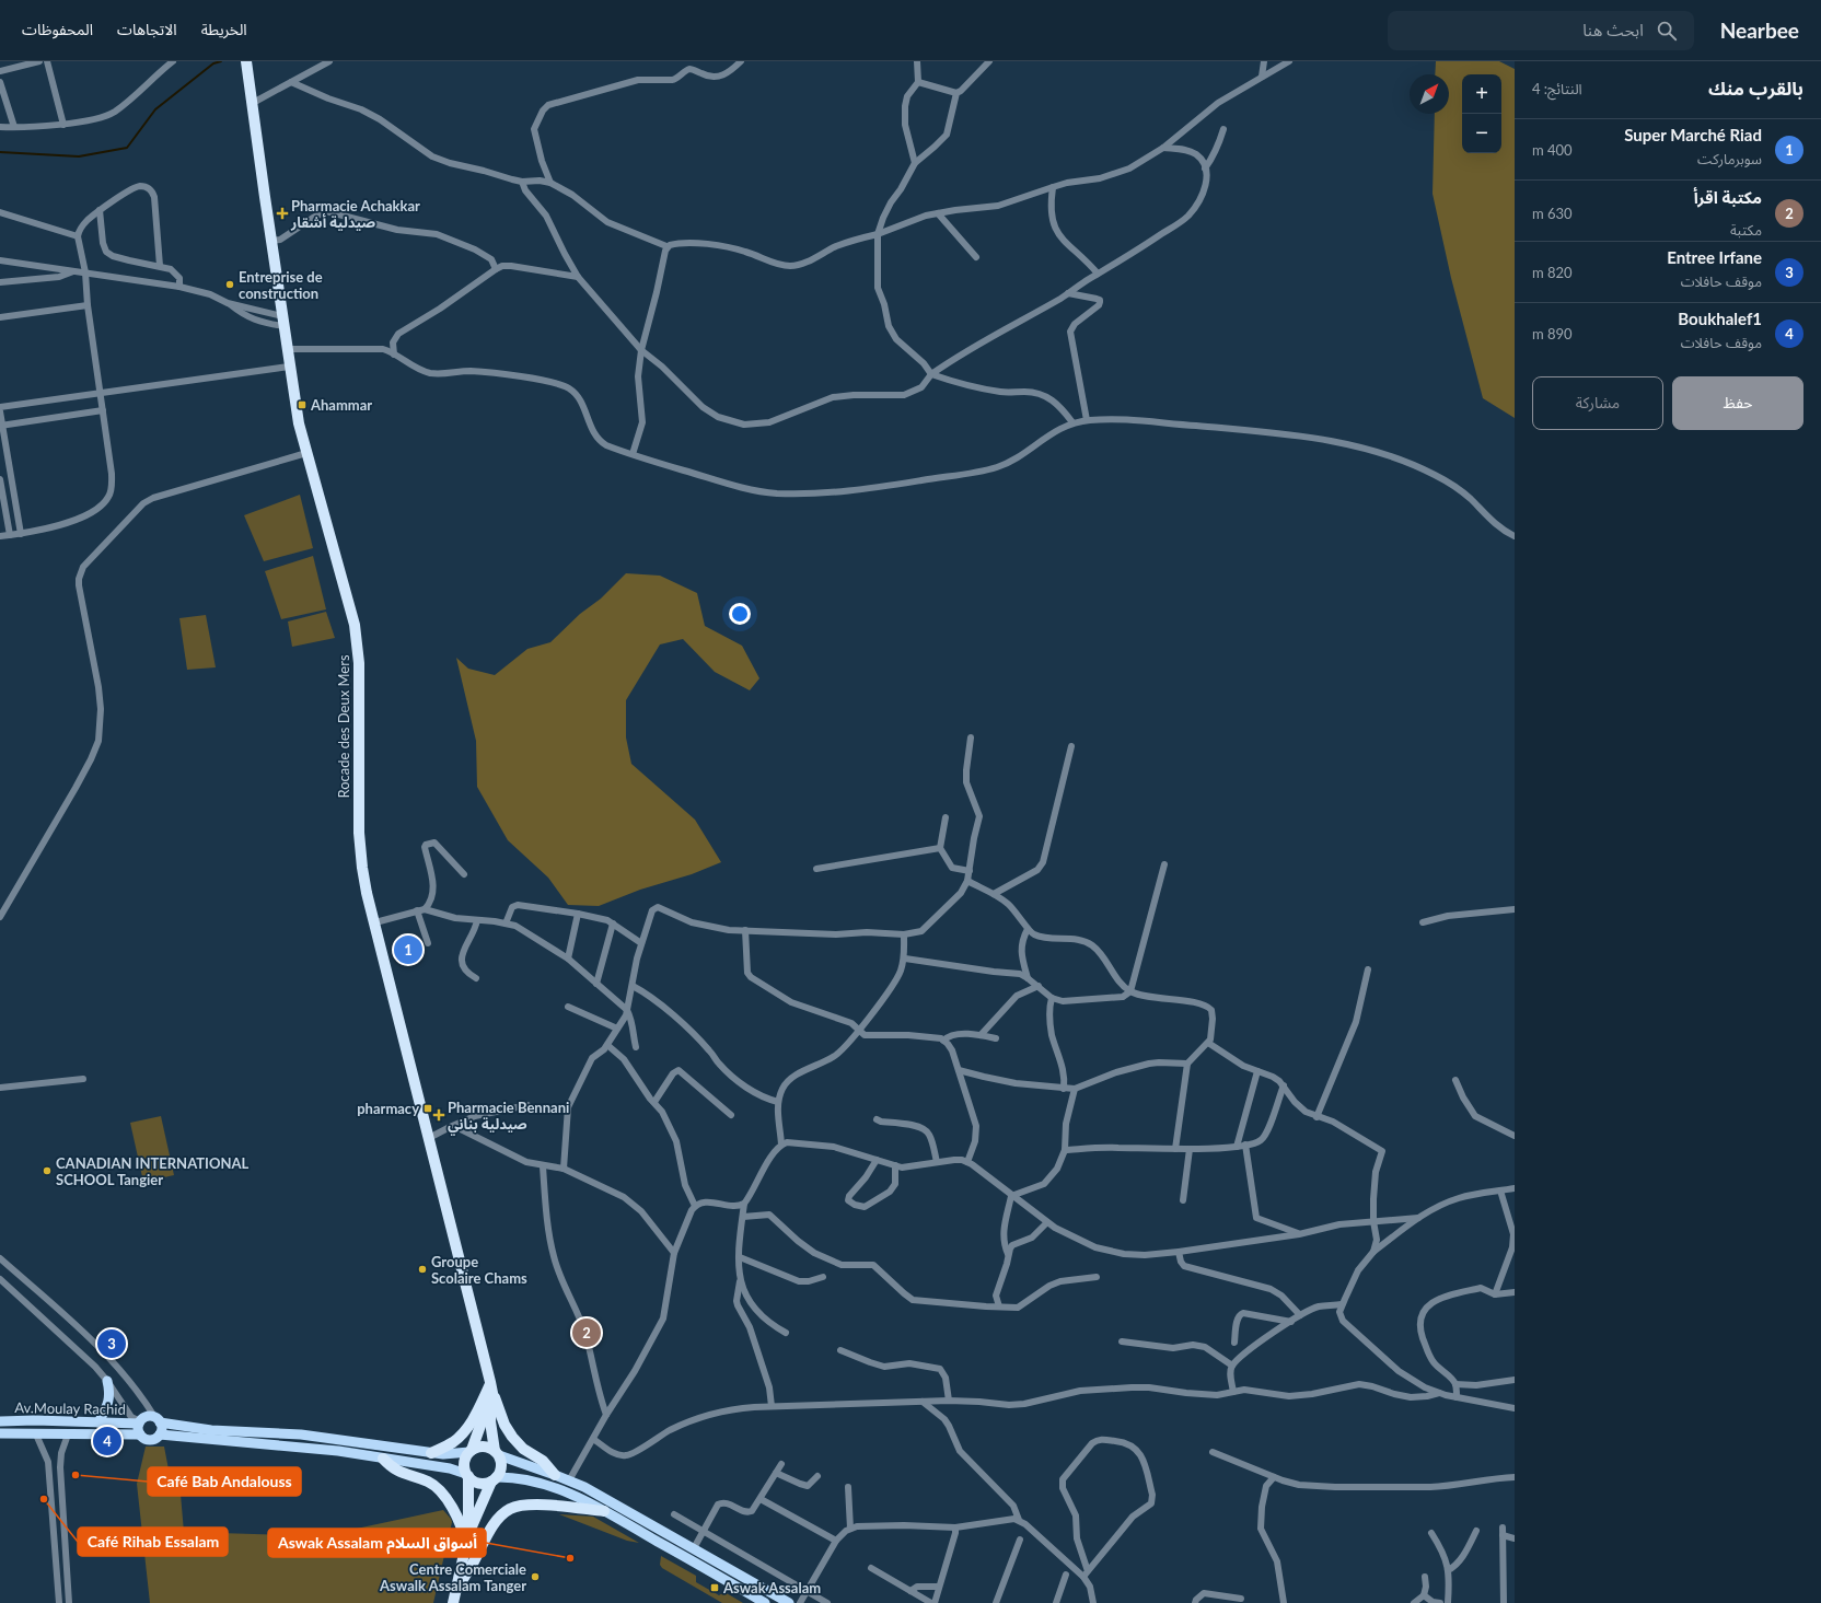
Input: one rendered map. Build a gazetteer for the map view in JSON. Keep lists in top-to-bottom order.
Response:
{
  "streets": {
    "highway": ["Rocade des Deux Mers"],
    "main road": ["Av.Moulay Rachid"]
  },
  "places": {
    "health": ["Pharmacie Achakkar صيدلية أشقار", "Pharmacie Bennani صيدلية بناني"],
    "other": [
      "Entreprise de construction",
      "CANADIAN INTERNATIONAL SCHOOL Tangier",
      "Groupe Scolaire Chams",
      "Café Bab Andalouss",
      "Café Rihab Essalam",
      "Aswak Assalam أسواق السلام",
      "Centre Comerciale Aswalk Assalam Tanger"
    ],
    "transit": ["Ahammar", "pharmacy", "Aswak Assalam"]
  },
  "north": "top right",
  "page": {
    "header": "Nearbee",
    "search": "ابحث هنا",
    "nav": ["الخريطة", "الاتجاهات", "المحفوظات"],
    "heading": ["بالقرب منك", "النتائج: 4"],
    "map_buttons": ["+", "−"],
    "list": [
      {
        "mark": "1",
        "name": "Super Marché Riad",
        "note": "سوبرماركت",
        "value": "400 m"
      },
      {
        "mark": "2",
        "name": "مكتبة اقرأ",
        "note": "مكتبة",
        "value": "630 m"
      },
      {
        "mark": "3",
        "name": "Entree Irfane",
        "note": "موقف حافلات",
        "value": "820 m"
      },
      {
        "mark": "4",
        "name": "Boukhalef1",
        "note": "موقف حافلات",
        "value": "890 m"
      }
    ],
    "buttons": ["حفظ", "مشاركة"],
    "pins": [
      "1",
      "2",
      "3",
      "4"
    ]
  }
}
